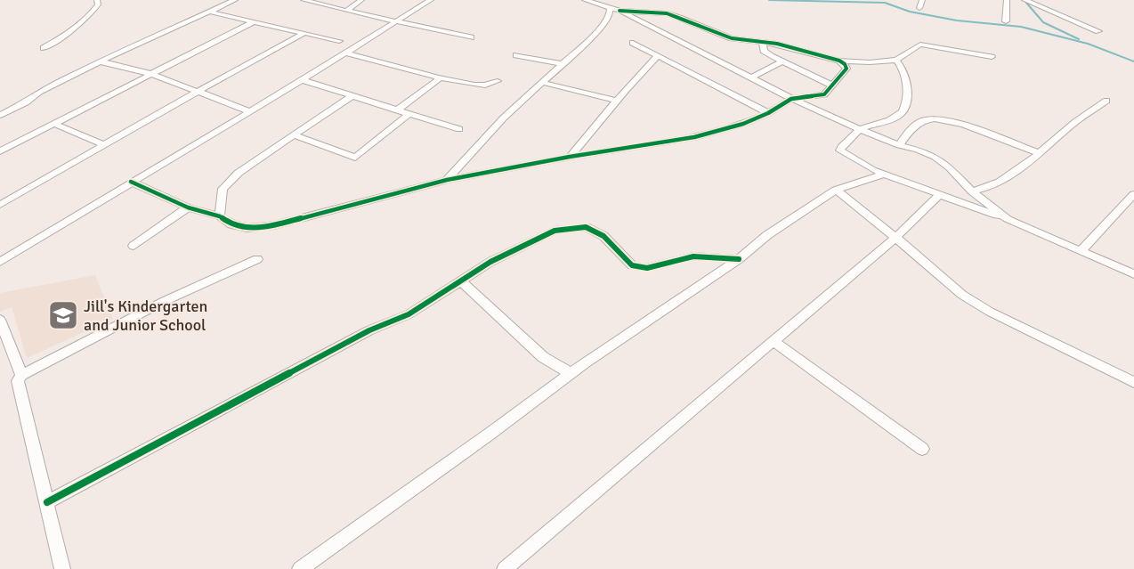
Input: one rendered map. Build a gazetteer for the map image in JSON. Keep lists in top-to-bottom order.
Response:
{
  "places": {
    "school or university": ["Jill's Kindergarten and Junior School"]
  }
}
